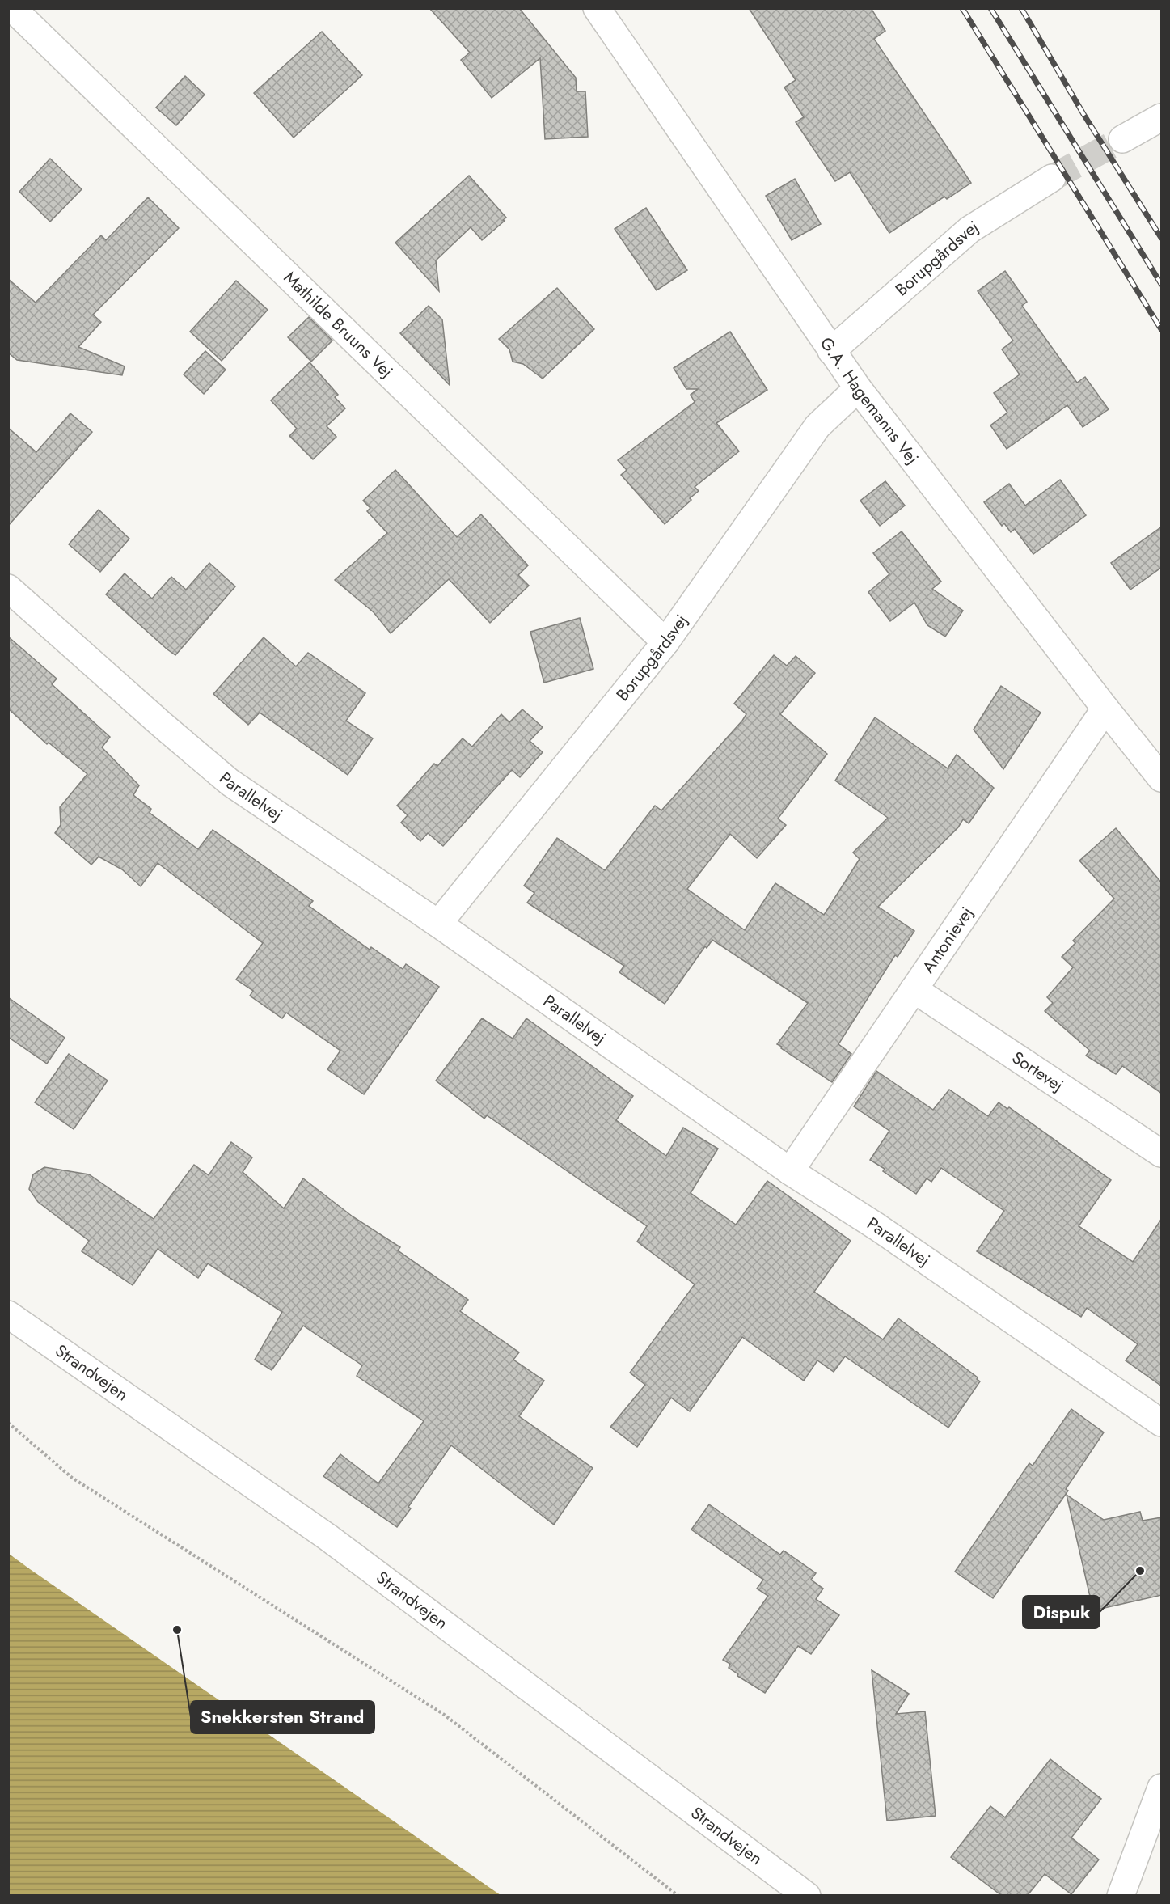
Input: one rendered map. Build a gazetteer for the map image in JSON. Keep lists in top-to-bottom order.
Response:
{
  "streets": {
    "street": [
      "Borupgårdsvej",
      "Mathilde Bruuns Vej",
      "G.A. Hagemanns Vej",
      "Parallelvej",
      "Antonievej",
      "Sortevej",
      "Strandvejen"
    ]
  },
  "crossings": [
    ["Borupgårdsvej", "Mathilde Bruuns Vej"],
    ["Borupgårdsvej", "G.A. Hagemanns Vej"],
    ["Borupgårdsvej", "Parallelvej"],
    ["G.A. Hagemanns Vej", "Antonievej"],
    ["Parallelvej", "Antonievej"],
    ["Antonievej", "Sortevej"]
  ],
  "places": ["Dispuk", "Snekkersten Strand"]
}
